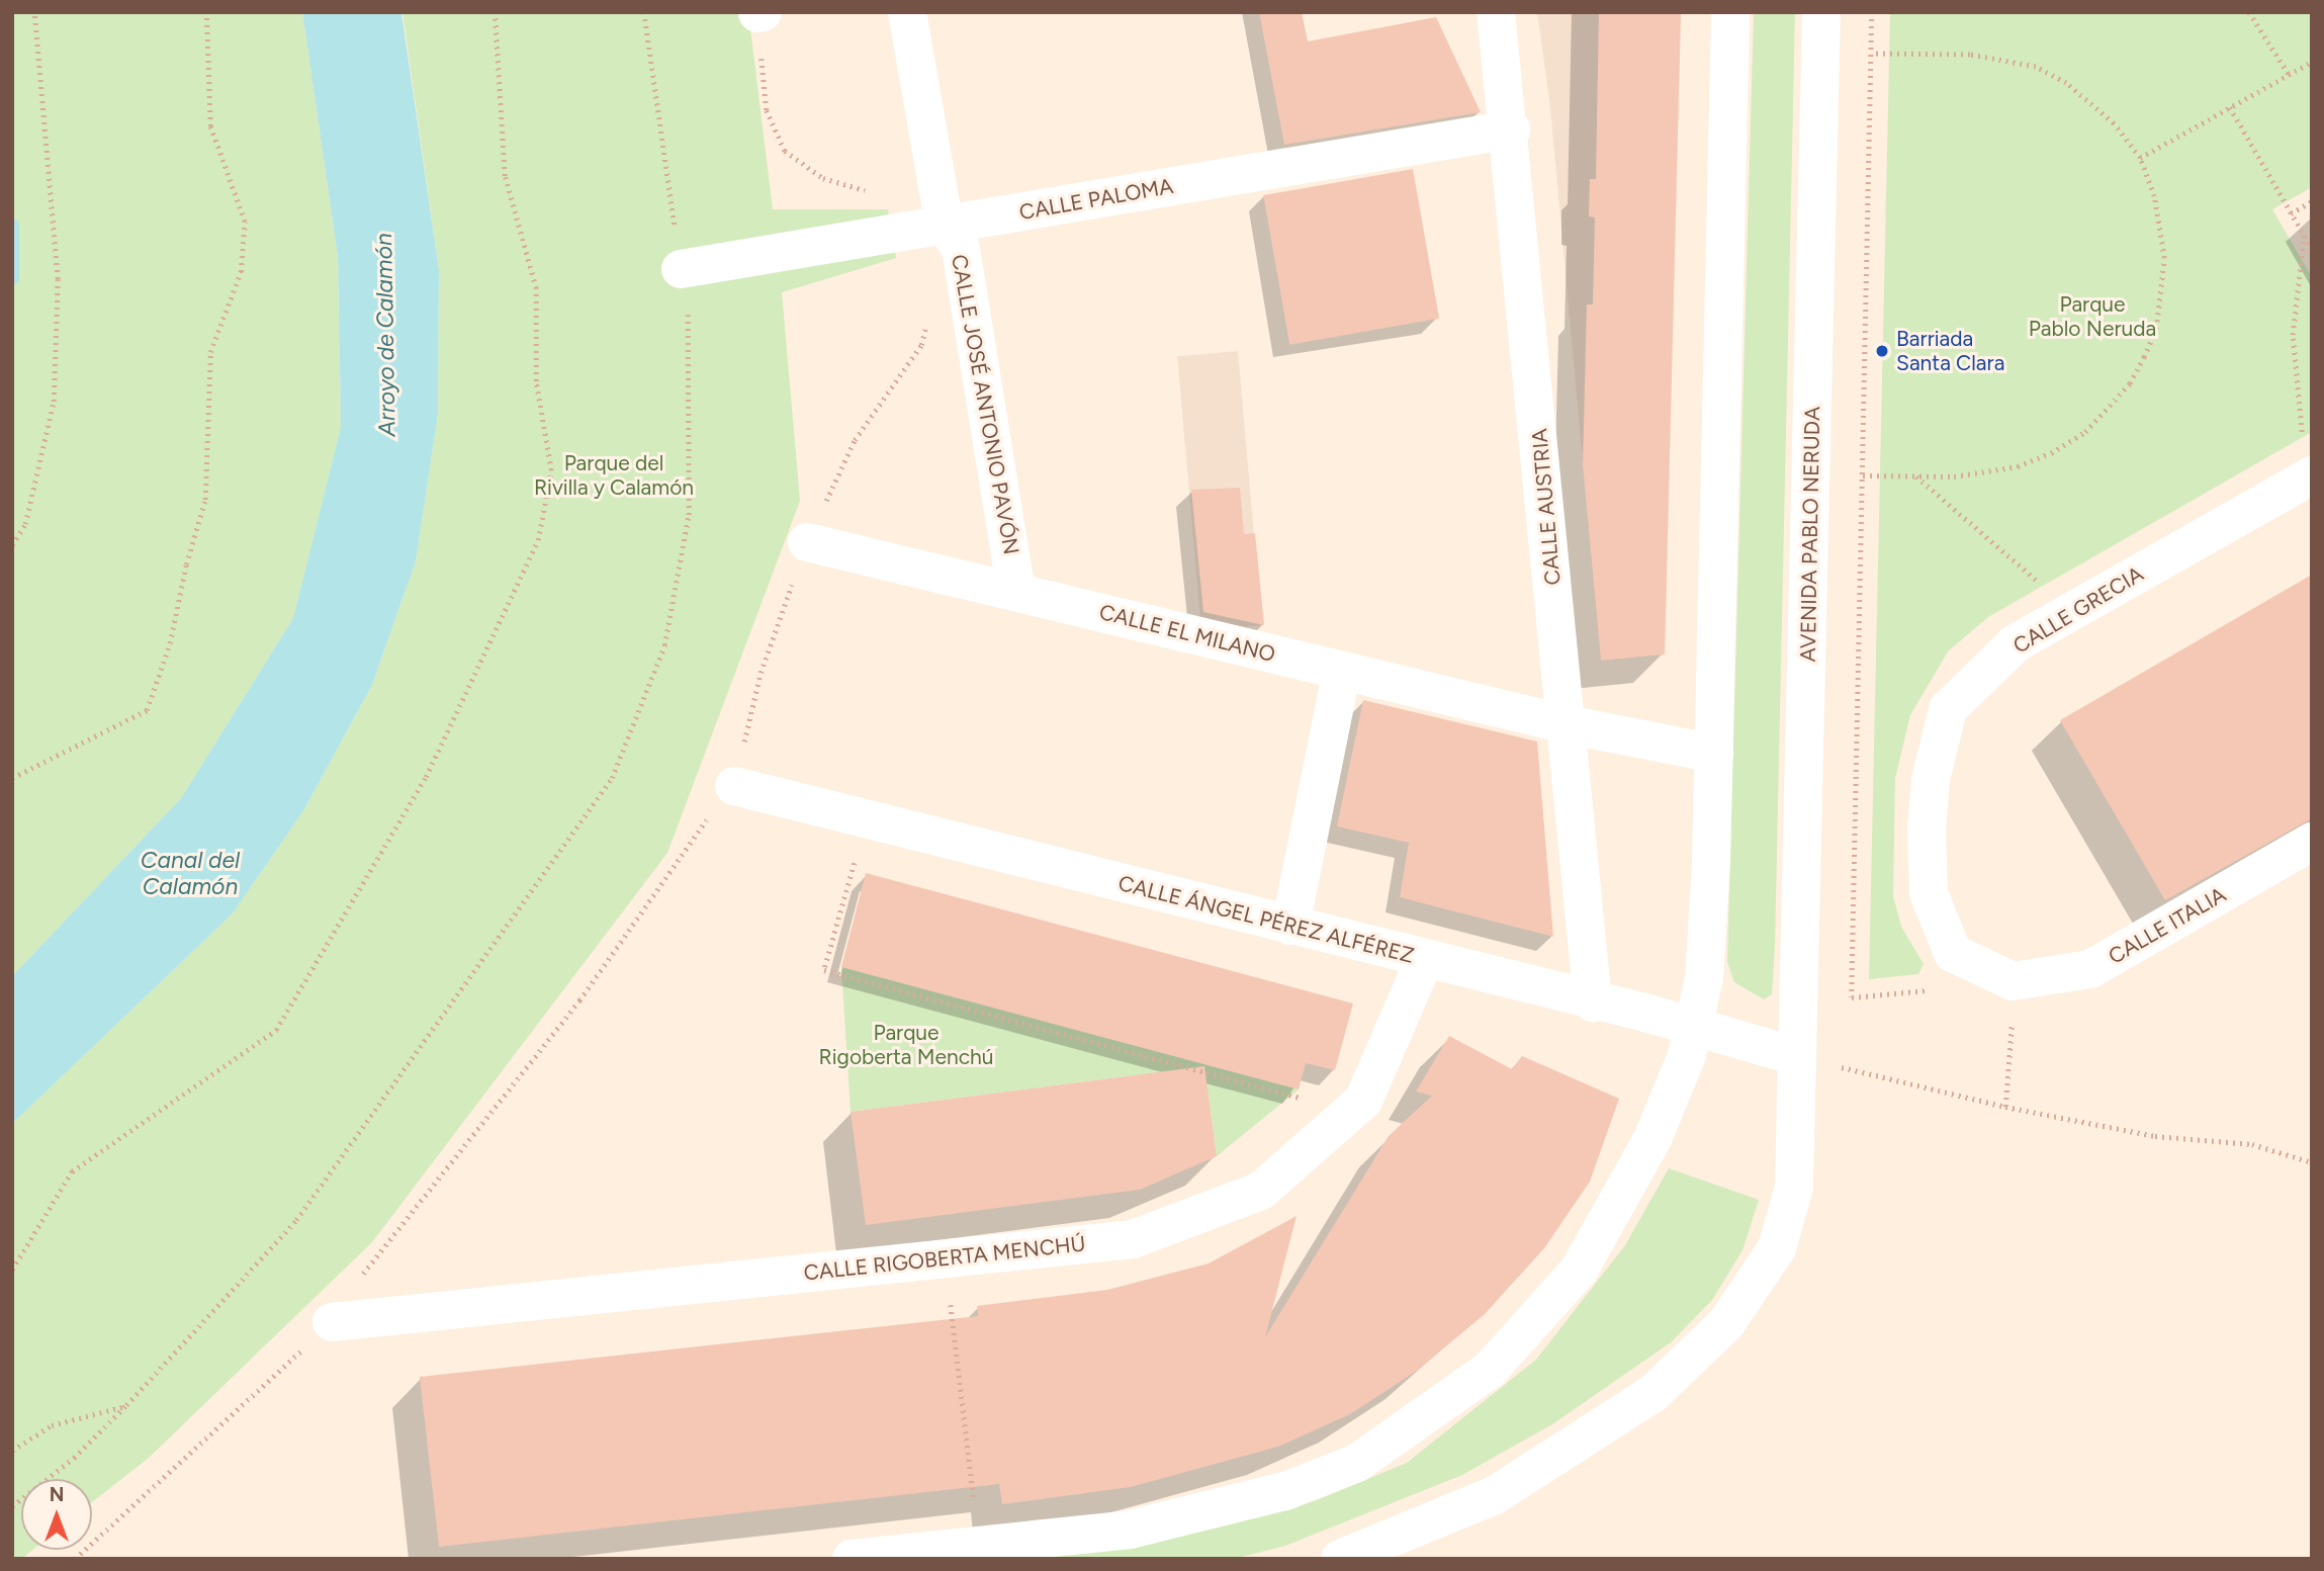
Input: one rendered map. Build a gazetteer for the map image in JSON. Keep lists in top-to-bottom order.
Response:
{
  "streets": {
    "street": [
      "CALLE PALOMA",
      "CALLE JOSÉ ANTONIO PAVÓN",
      "CALLE AUSTRIA",
      "AVENIDA PABLO NERUDA",
      "CALLE GRECIA",
      "CALLE EL MILANO",
      "CALLE ÁNGEL PÉREZ ALFÉREZ",
      "CALLE ITALIA",
      "CALLE RIGOBERTA MENCHÚ"
    ]
  },
  "crossings": [
    ["CALLE PALOMA", "CALLE JOSÉ ANTONIO PAVÓN"],
    ["CALLE PALOMA", "CALLE AUSTRIA"],
    ["CALLE JOSÉ ANTONIO PAVÓN", "CALLE EL MILANO"],
    ["CALLE AUSTRIA", "CALLE EL MILANO"],
    ["CALLE AUSTRIA", "CALLE ÁNGEL PÉREZ ALFÉREZ"],
    ["AVENIDA PABLO NERUDA", "CALLE ÁNGEL PÉREZ ALFÉREZ"],
    ["CALLE ÁNGEL PÉREZ ALFÉREZ", "CALLE RIGOBERTA MENCHÚ"]
  ],
  "water": ["Arroyo de Calamón", "Canal del Calamón"],
  "parks": ["Parque Pablo Neruda", "Parque del Rivilla y Calamón", "Parque Rigoberta Menchú"],
  "places": ["Barriada Santa Clara"],
  "north": "top"
}
